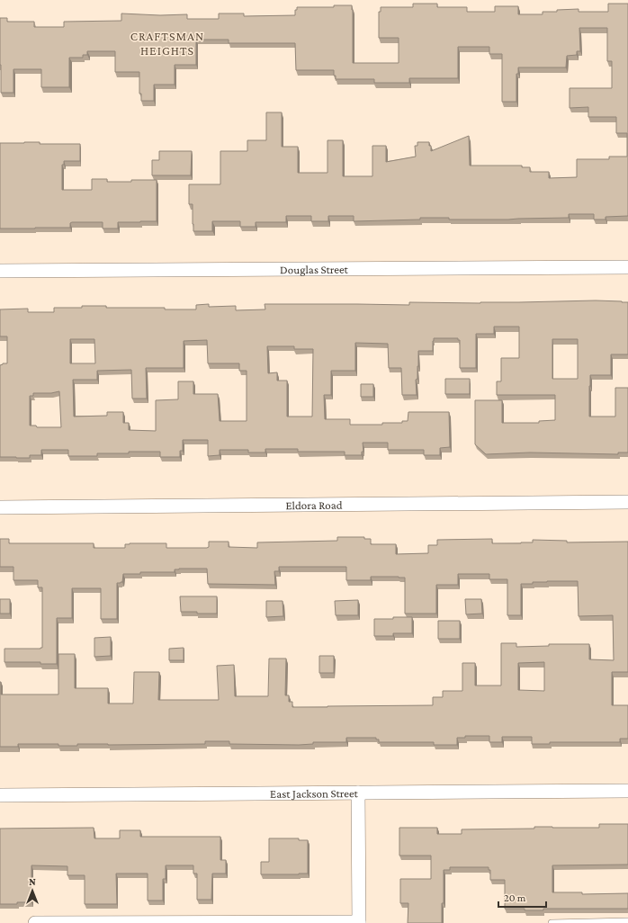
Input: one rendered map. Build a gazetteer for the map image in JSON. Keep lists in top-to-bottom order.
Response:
{
  "streets": {
    "street": ["Douglas Street", "Eldora Road", "East Jackson Street"]
  },
  "districts": ["CRAFTSMAN HEIGHTS"],
  "scale_bar": "20 m",
  "north": "top"
}
